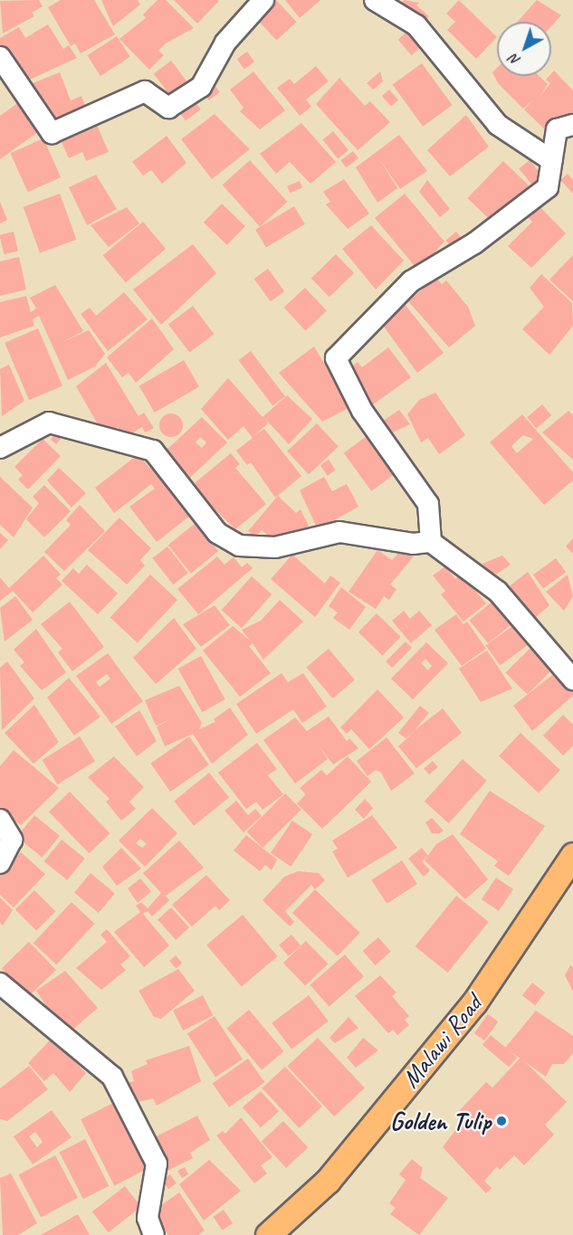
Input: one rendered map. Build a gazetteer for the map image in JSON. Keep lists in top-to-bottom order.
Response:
{
  "streets": {
    "main road": ["Malawi Road"]
  },
  "places": ["Golden Tulip"],
  "north": "bottom left"
}
